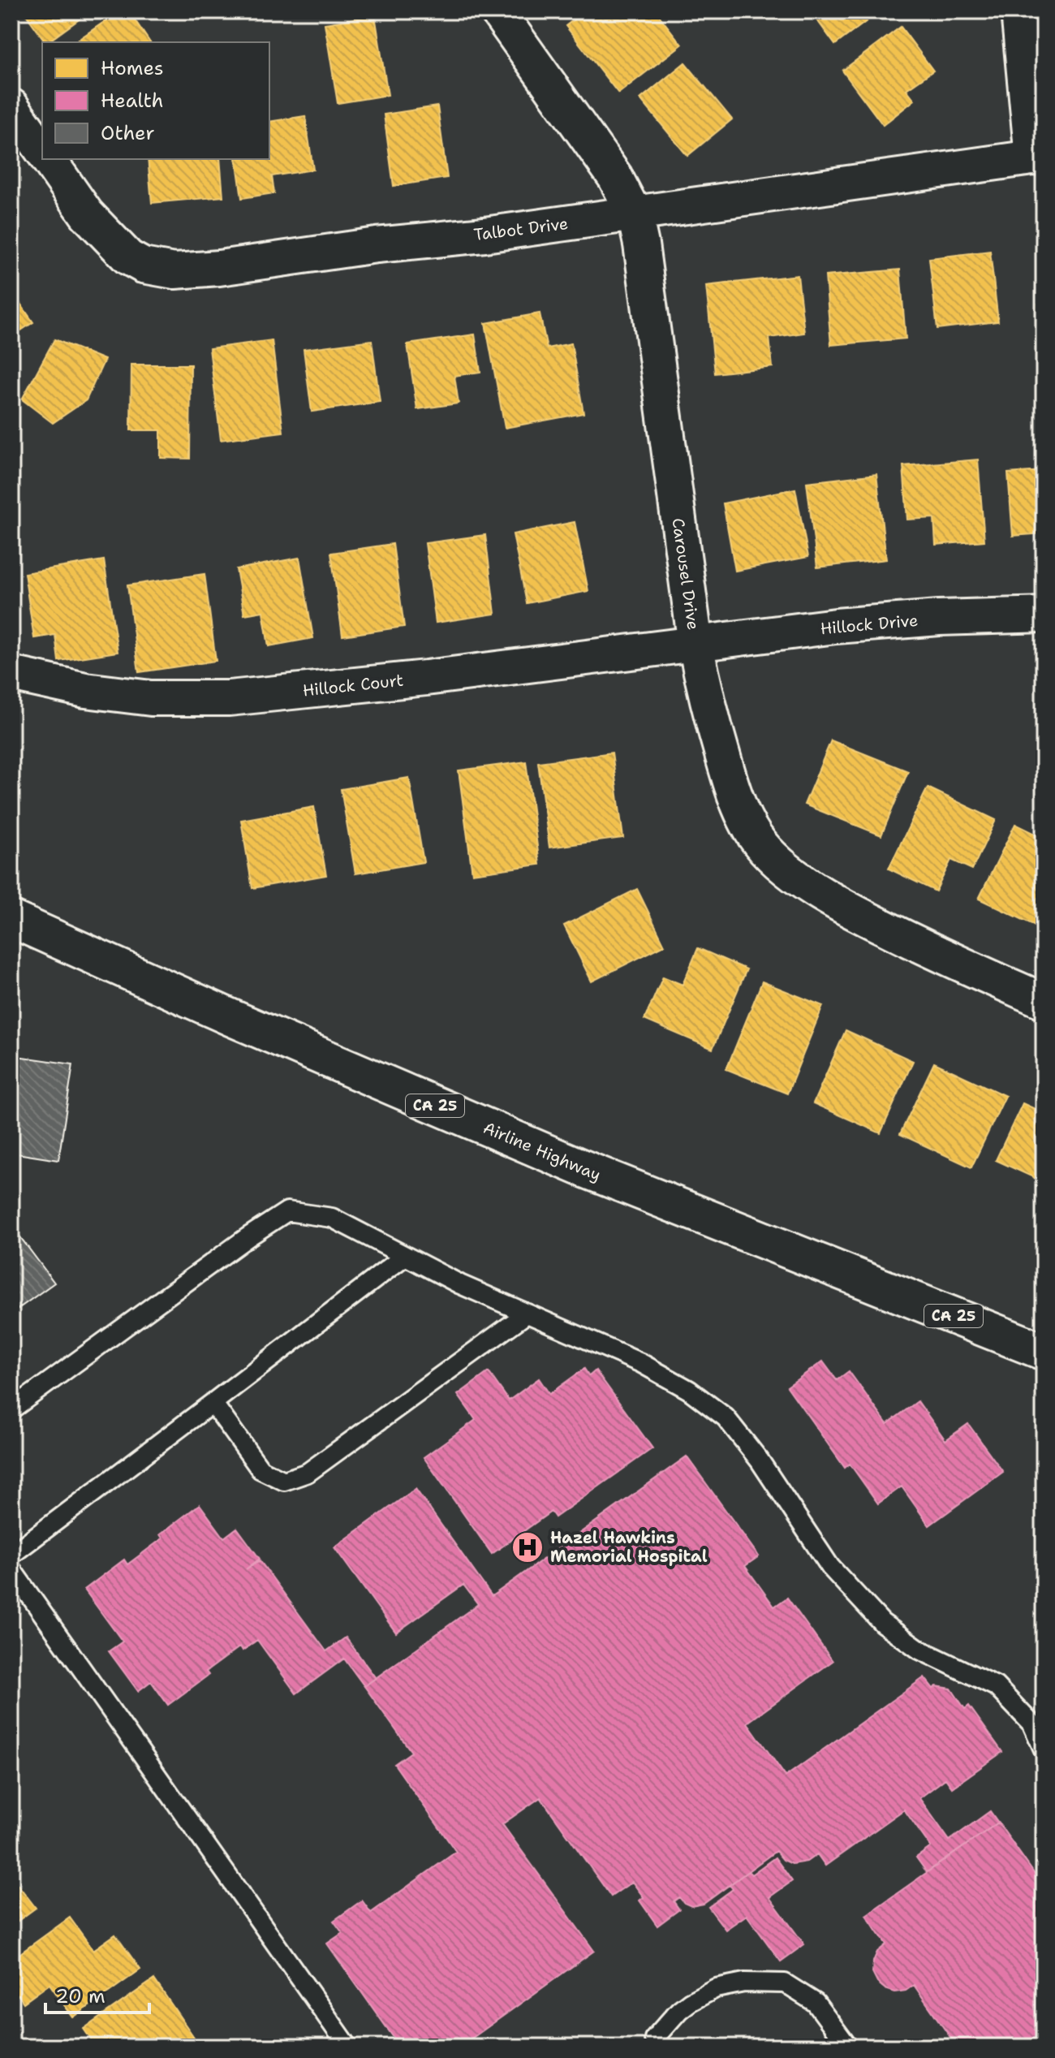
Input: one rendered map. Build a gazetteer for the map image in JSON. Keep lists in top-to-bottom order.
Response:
{
  "streets": {
    "main road": ["CA 25", "Airline Highway"],
    "street": [
      "Talbot Drive",
      "Carousel Drive",
      "Hillock Drive",
      "Hillock Court"
    ]
  },
  "crossings": [
    ["Talbot Drive", "Carousel Drive"],
    ["Carousel Drive", "Hillock Drive"],
    ["Carousel Drive", "Hillock Court"],
    ["Hillock Drive", "Hillock Court"]
  ],
  "places": {
    "hospital": ["Hazel Hawkins Memorial Hospital"]
  },
  "legend": ["Homes", "Health", "Other"],
  "scale_bar": "20 m"
}
